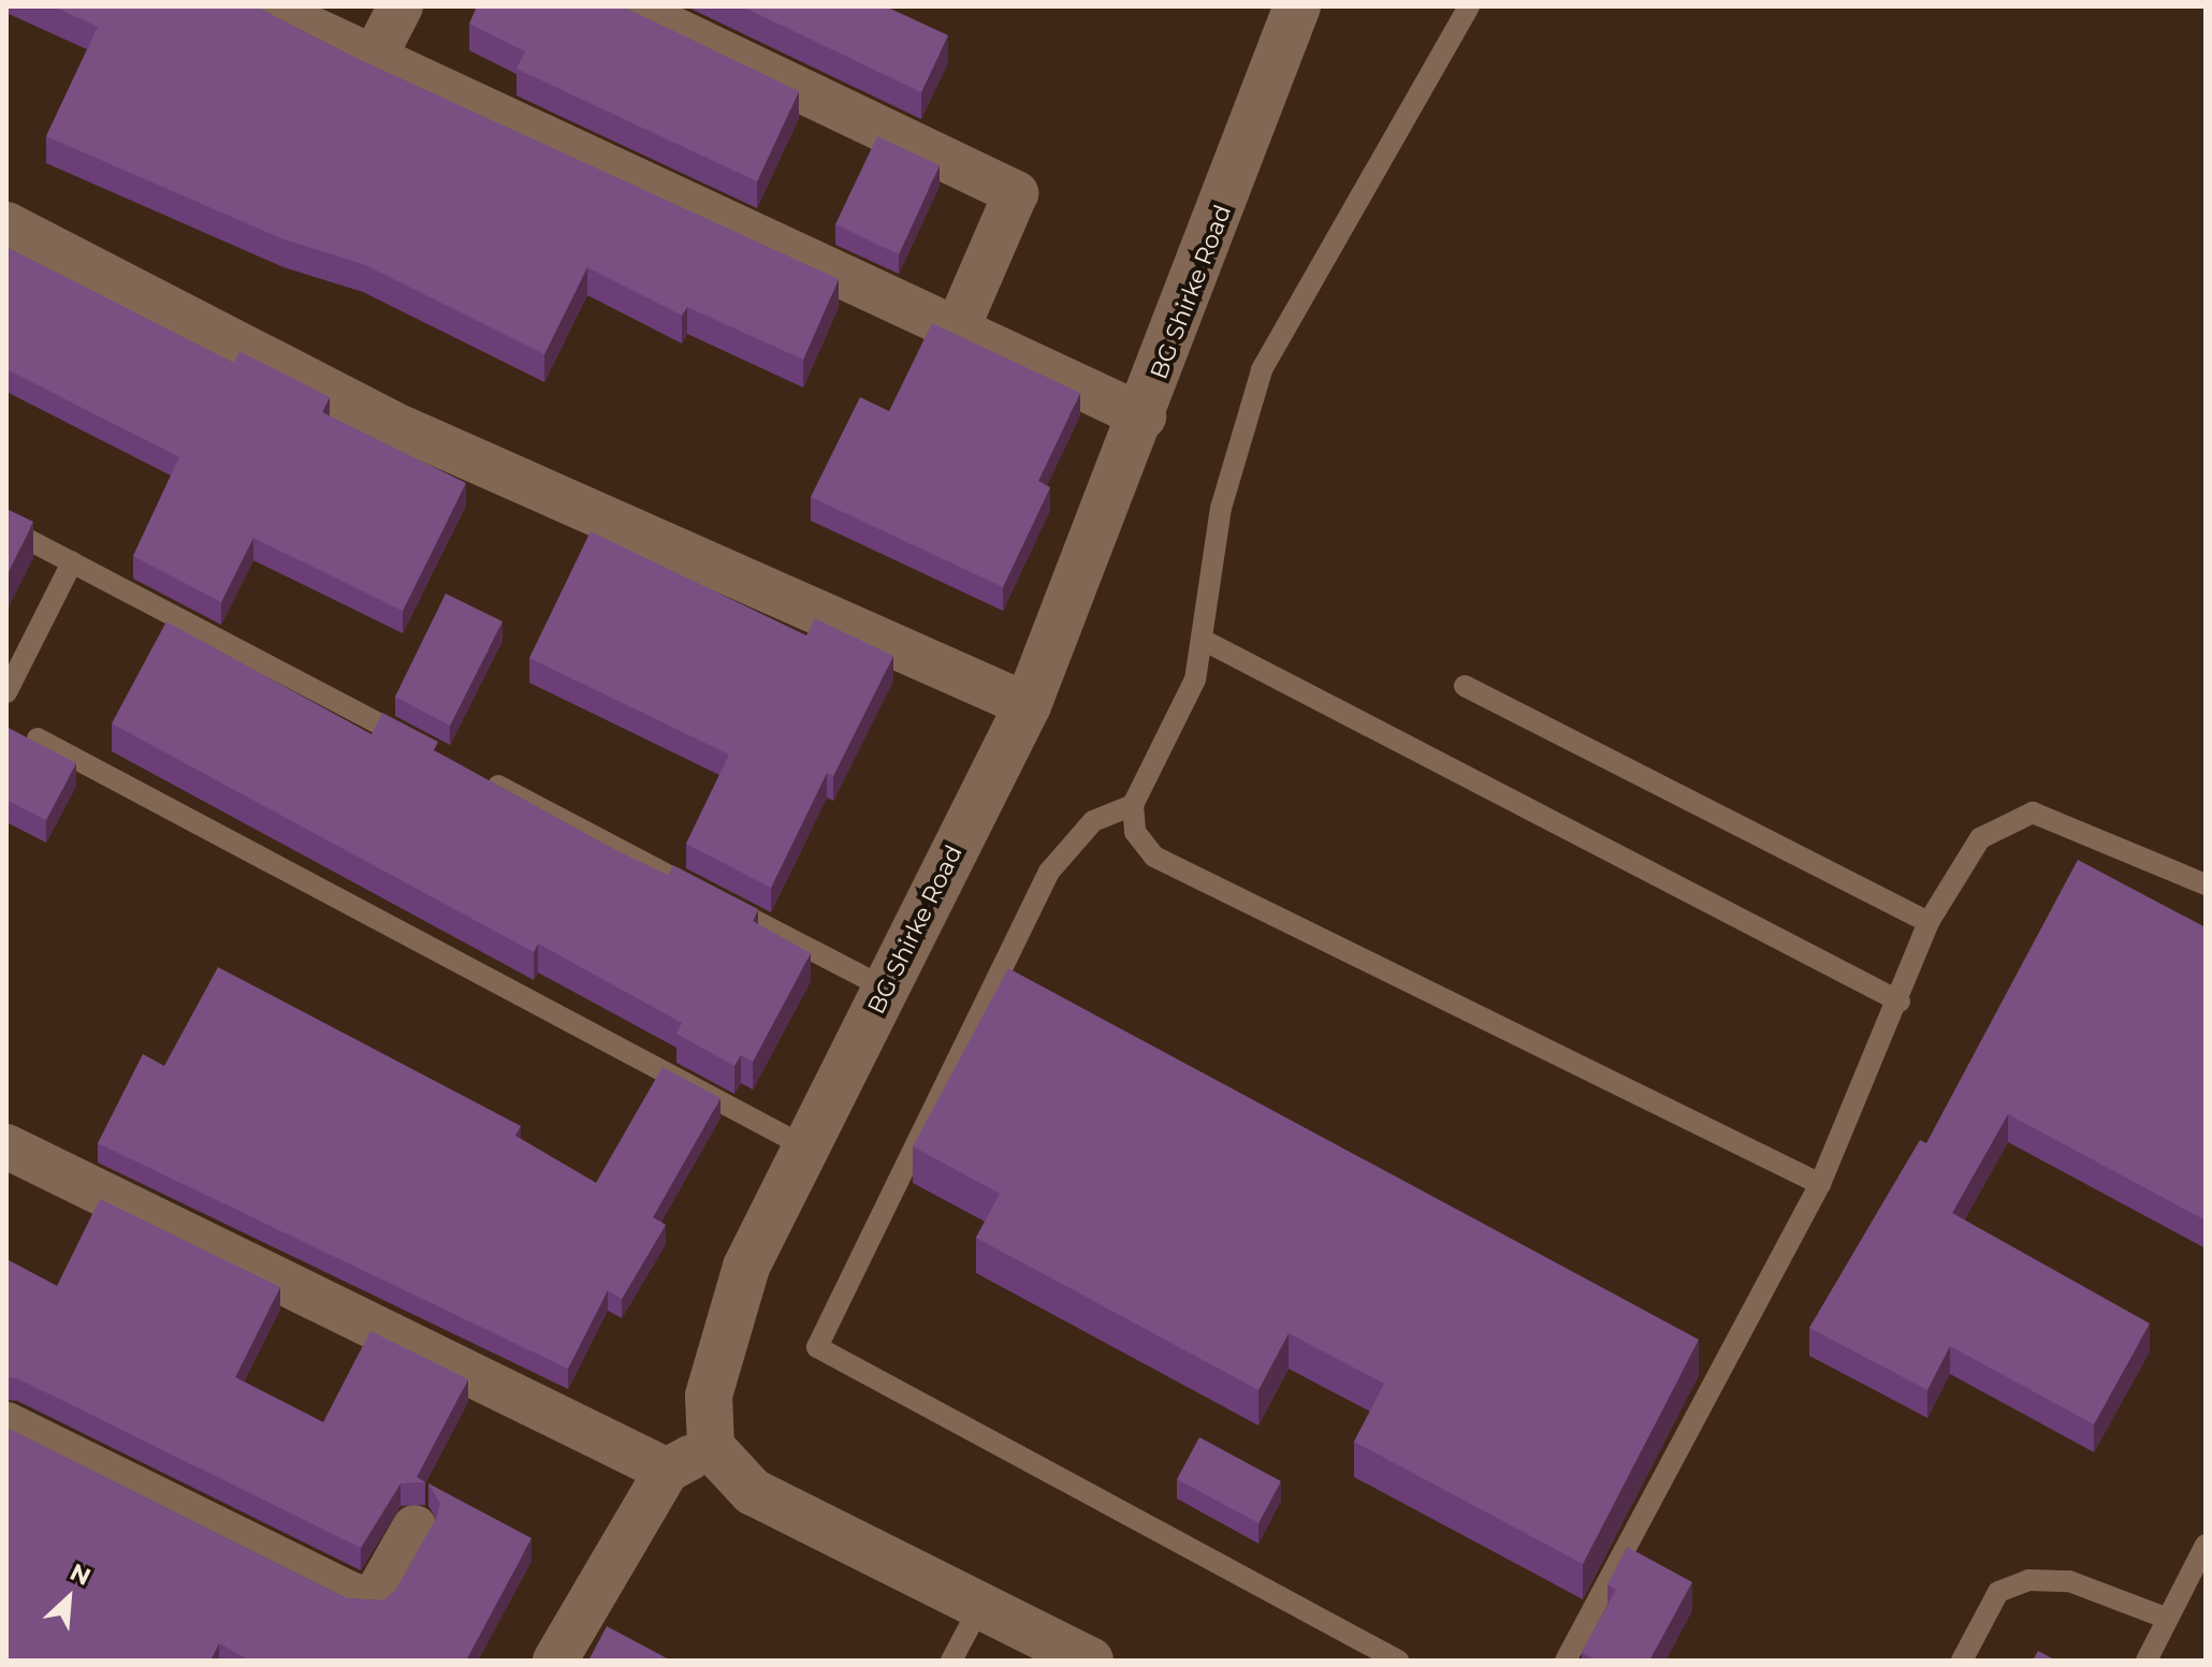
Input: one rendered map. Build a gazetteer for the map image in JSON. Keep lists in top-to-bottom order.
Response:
{
  "streets": {
    "street": ["BG Shirke Road"]
  },
  "north": "top right"
}
